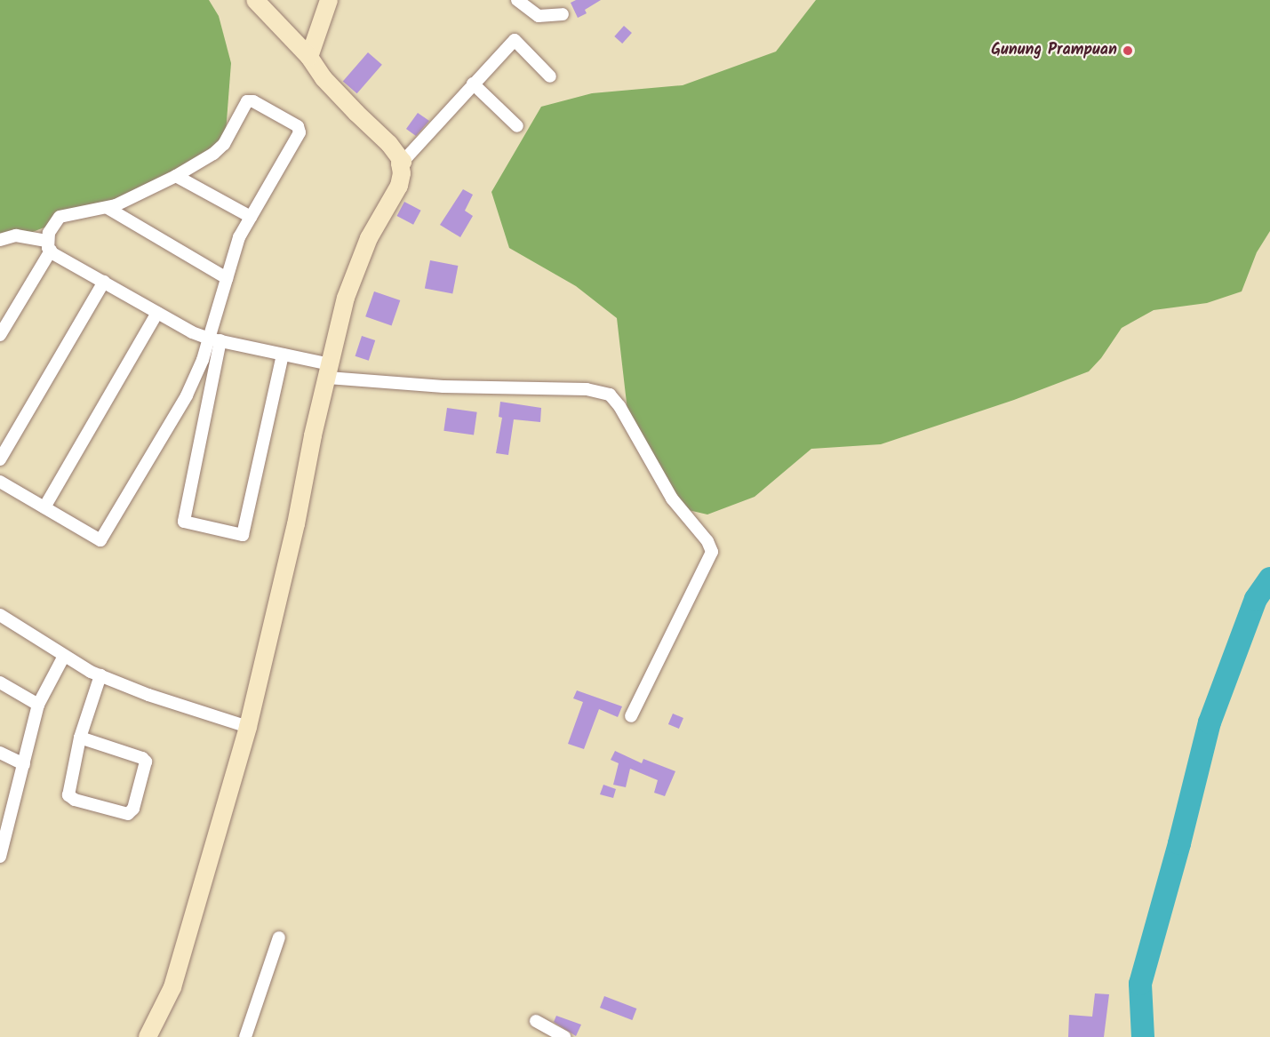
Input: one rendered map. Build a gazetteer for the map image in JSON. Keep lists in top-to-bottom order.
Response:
{
  "places": ["Gunung Prampuan"]
}
